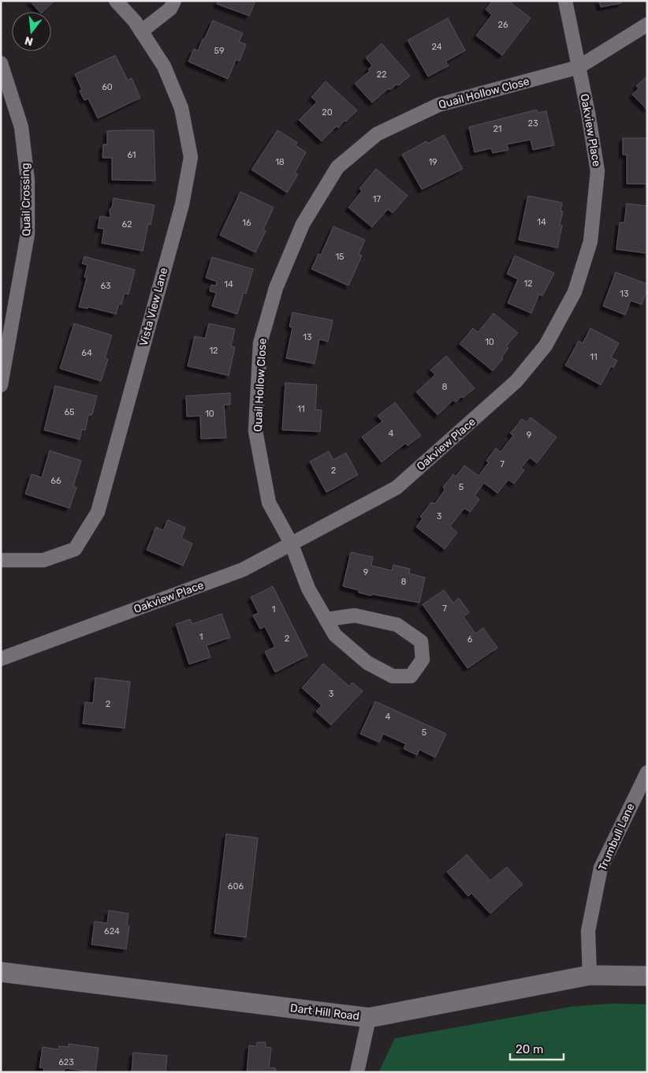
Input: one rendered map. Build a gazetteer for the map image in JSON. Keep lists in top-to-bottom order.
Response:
{
  "streets": {
    "main road": ["Dart Hill Road"],
    "street": [
      "Quail Hollow Close",
      "Oakview Place",
      "Quail Crossing",
      "Vista View Lane",
      "Trumbull Lane"
    ]
  },
  "crossings": [
    ["Quail Hollow Close", "Oakview Place"],
    ["Trumbull Lane", "Dart Hill Road"]
  ],
  "house_numbers": [
    "26",
    "24",
    "59",
    "22",
    "60",
    "20",
    "23",
    "21",
    "61",
    "18",
    "19",
    "17",
    "14",
    "16",
    "62",
    "15",
    "12",
    "14",
    "63",
    "13",
    "13",
    "10",
    "12",
    "64",
    "11",
    "8",
    "11",
    "65",
    "10",
    "4",
    "9",
    "7",
    "2",
    "66",
    "5",
    "3",
    "9",
    "8",
    "7",
    "1",
    "1",
    "2",
    "6",
    "3",
    "2",
    "4",
    "5",
    "606",
    "624",
    "623"
  ],
  "scale_bar": "20 m",
  "north": "bottom"
}
